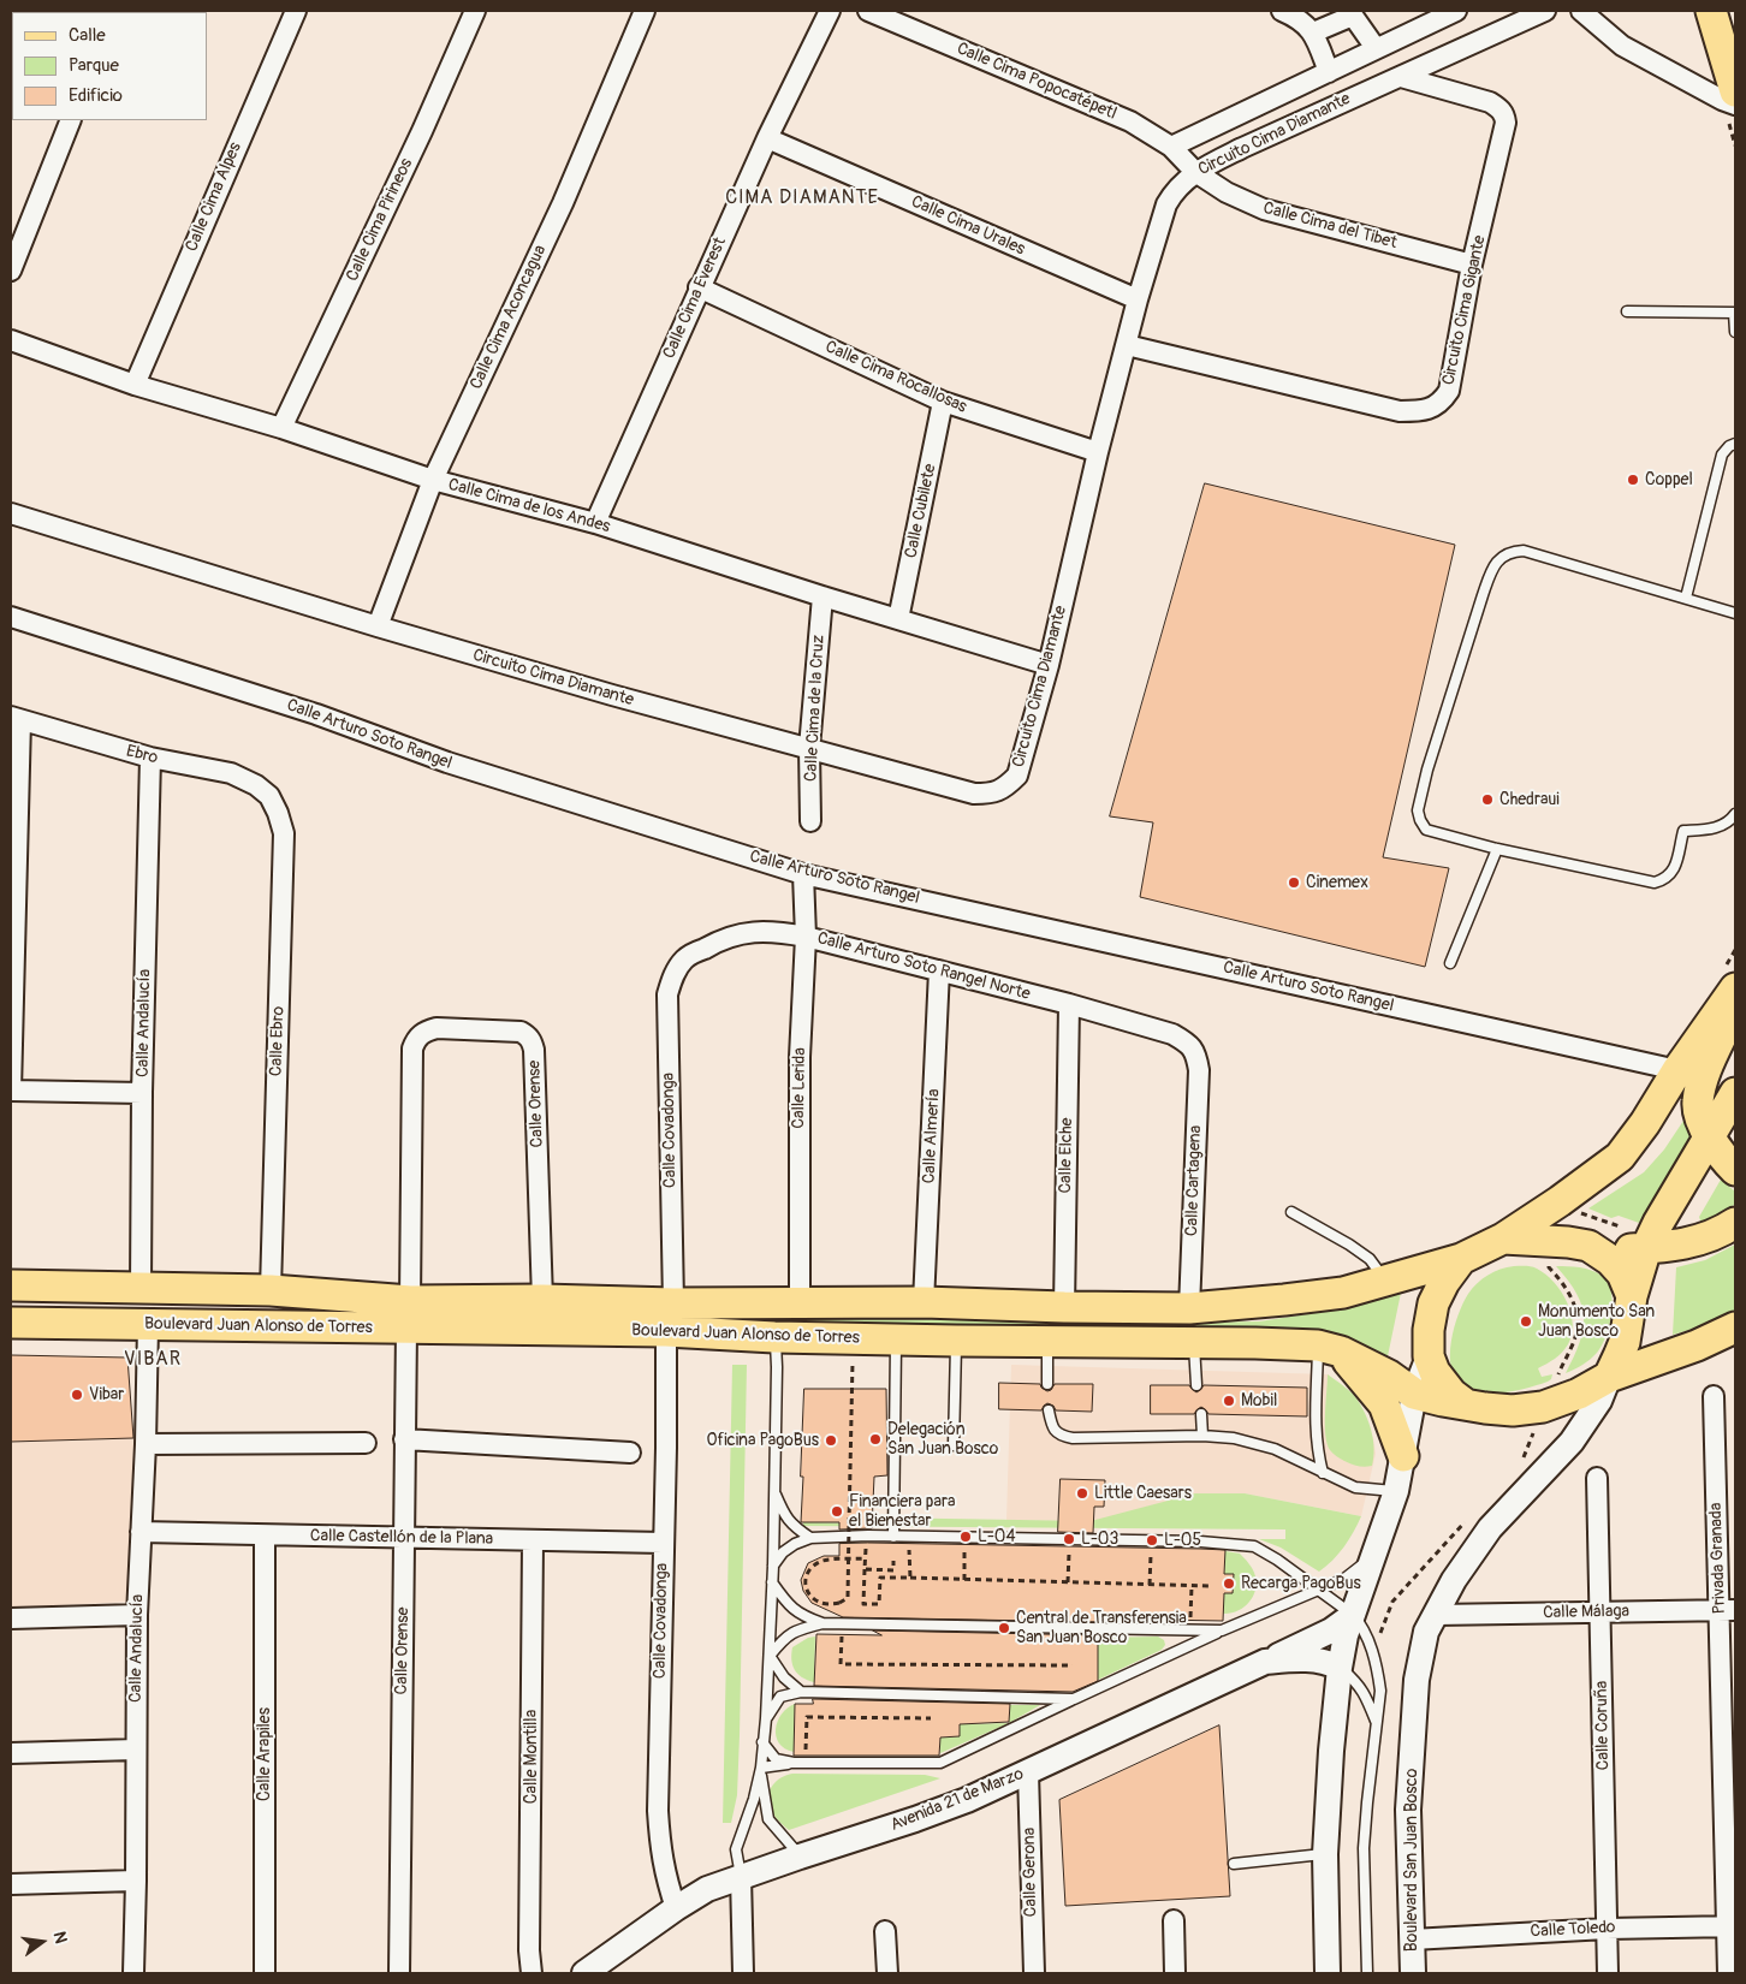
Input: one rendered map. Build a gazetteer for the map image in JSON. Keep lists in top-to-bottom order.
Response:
{
  "streets": {
    "main road": ["Boulevard Juan Alonso de Torres"],
    "street": [
      "Calle Cima Popocatépetl",
      "Circuito Cima Diamante",
      "Calle Cima Alpes",
      "Calle Cima Pirineos",
      "Calle Cima Urales",
      "Calle Cima del Tibet",
      "Calle Cima Everest",
      "Circuito Cima Gigante",
      "Calle Cima Aconcagua",
      "Calle Cima Rocallosas",
      "Calle Cima de los Andes",
      "Calle Cubilete",
      "Calle Cima de la Cruz",
      "Calle Arturo Soto Rangel",
      "Ebro",
      "Calle Arturo Soto Rangel Norte",
      "Calle Andalucía",
      "Calle Ebro",
      "Calle Lerida",
      "Calle Orense",
      "Calle Covadonga",
      "Calle Almería",
      "Calle Elche",
      "Calle Cartagena",
      "Calle Castellón de la Plana",
      "Privada Granada",
      "Calle Málaga",
      "Calle Coruña",
      "Calle Arapiles",
      "Calle Montilla",
      "Avenida 21 de Marzo",
      "Boulevard San Juan Bosco",
      "Calle Gerona",
      "Calle Toledo"
    ]
  },
  "crossings": [
    ["Calle Cima Popocatépetl", "Circuito Cima Diamante"],
    ["Calle Cima Popocatépetl", "Calle Cima del Tibet"],
    ["Circuito Cima Diamante", "Calle Cima Urales"],
    ["Circuito Cima Diamante", "Calle Cima del Tibet"],
    ["Circuito Cima Diamante", "Circuito Cima Gigante"],
    ["Circuito Cima Diamante", "Calle Cima Aconcagua"],
    ["Circuito Cima Diamante", "Calle Cima Rocallosas"],
    ["Circuito Cima Diamante", "Calle Cima de los Andes"],
    ["Circuito Cima Diamante", "Calle Cima de la Cruz"],
    ["Calle Cima Alpes", "Calle Cima de los Andes"],
    ["Calle Cima Pirineos", "Calle Cima de los Andes"],
    ["Calle Cima Urales", "Calle Cima Everest"],
    ["Calle Cima del Tibet", "Circuito Cima Gigante"],
    ["Calle Cima Everest", "Calle Cima Rocallosas"],
    ["Calle Cima Everest", "Calle Cima de los Andes"],
    ["Calle Cima Aconcagua", "Calle Cima de los Andes"],
    ["Calle Cima Rocallosas", "Calle Cubilete"],
    ["Calle Cima de los Andes", "Calle Cubilete"],
    ["Calle Cima de los Andes", "Calle Cima de la Cruz"],
    ["Calle Arturo Soto Rangel", "Calle Lerida"],
    ["Ebro", "Calle Andalucía"],
    ["Ebro", "Calle Ebro"],
    ["Calle Arturo Soto Rangel Norte", "Calle Lerida"],
    ["Calle Arturo Soto Rangel Norte", "Calle Covadonga"],
    ["Calle Arturo Soto Rangel Norte", "Calle Almería"],
    ["Calle Arturo Soto Rangel Norte", "Calle Elche"],
    ["Calle Arturo Soto Rangel Norte", "Calle Cartagena"],
    ["Calle Andalucía", "Boulevard Juan Alonso de Torres"],
    ["Calle Andalucía", "Calle Castellón de la Plana"],
    ["Calle Ebro", "Boulevard Juan Alonso de Torres"],
    ["Calle Lerida", "Boulevard Juan Alonso de Torres"],
    ["Calle Orense", "Boulevard Juan Alonso de Torres"],
    ["Calle Orense", "Calle Castellón de la Plana"],
    ["Calle Covadonga", "Boulevard Juan Alonso de Torres"],
    ["Calle Covadonga", "Calle Castellón de la Plana"],
    ["Calle Covadonga", "Avenida 21 de Marzo"],
    ["Calle Almería", "Boulevard Juan Alonso de Torres"],
    ["Calle Elche", "Boulevard Juan Alonso de Torres"],
    ["Calle Cartagena", "Boulevard Juan Alonso de Torres"],
    ["Boulevard Juan Alonso de Torres", "Boulevard San Juan Bosco"],
    ["Calle Castellón de la Plana", "Calle Arapiles"],
    ["Calle Castellón de la Plana", "Calle Montilla"],
    ["Privada Granada", "Calle Málaga"],
    ["Privada Granada", "Calle Toledo"],
    ["Calle Málaga", "Calle Coruña"],
    ["Calle Málaga", "Boulevard San Juan Bosco"],
    ["Calle Coruña", "Calle Toledo"],
    ["Avenida 21 de Marzo", "Calle Gerona"],
    ["Boulevard San Juan Bosco", "Calle Toledo"]
  ],
  "districts": ["CIMA DIAMANTE", "VIBAR"],
  "places": [
    "Coppel",
    "Chedraui",
    "Cinemex",
    "Monumento San Juan Bosco",
    "Vibar",
    "Mobil",
    "Delegación San Juan Bosco",
    "Oficina PagoBus",
    "Little Caesars",
    "Financiera para el Bienestar",
    "L-04",
    "L-03",
    "L-05",
    "Recarga PagoBus",
    "Central de Transferensia San Juan Bosco"
  ],
  "legend": ["Calle", "Parque", "Edificio"],
  "north": "right"
}
